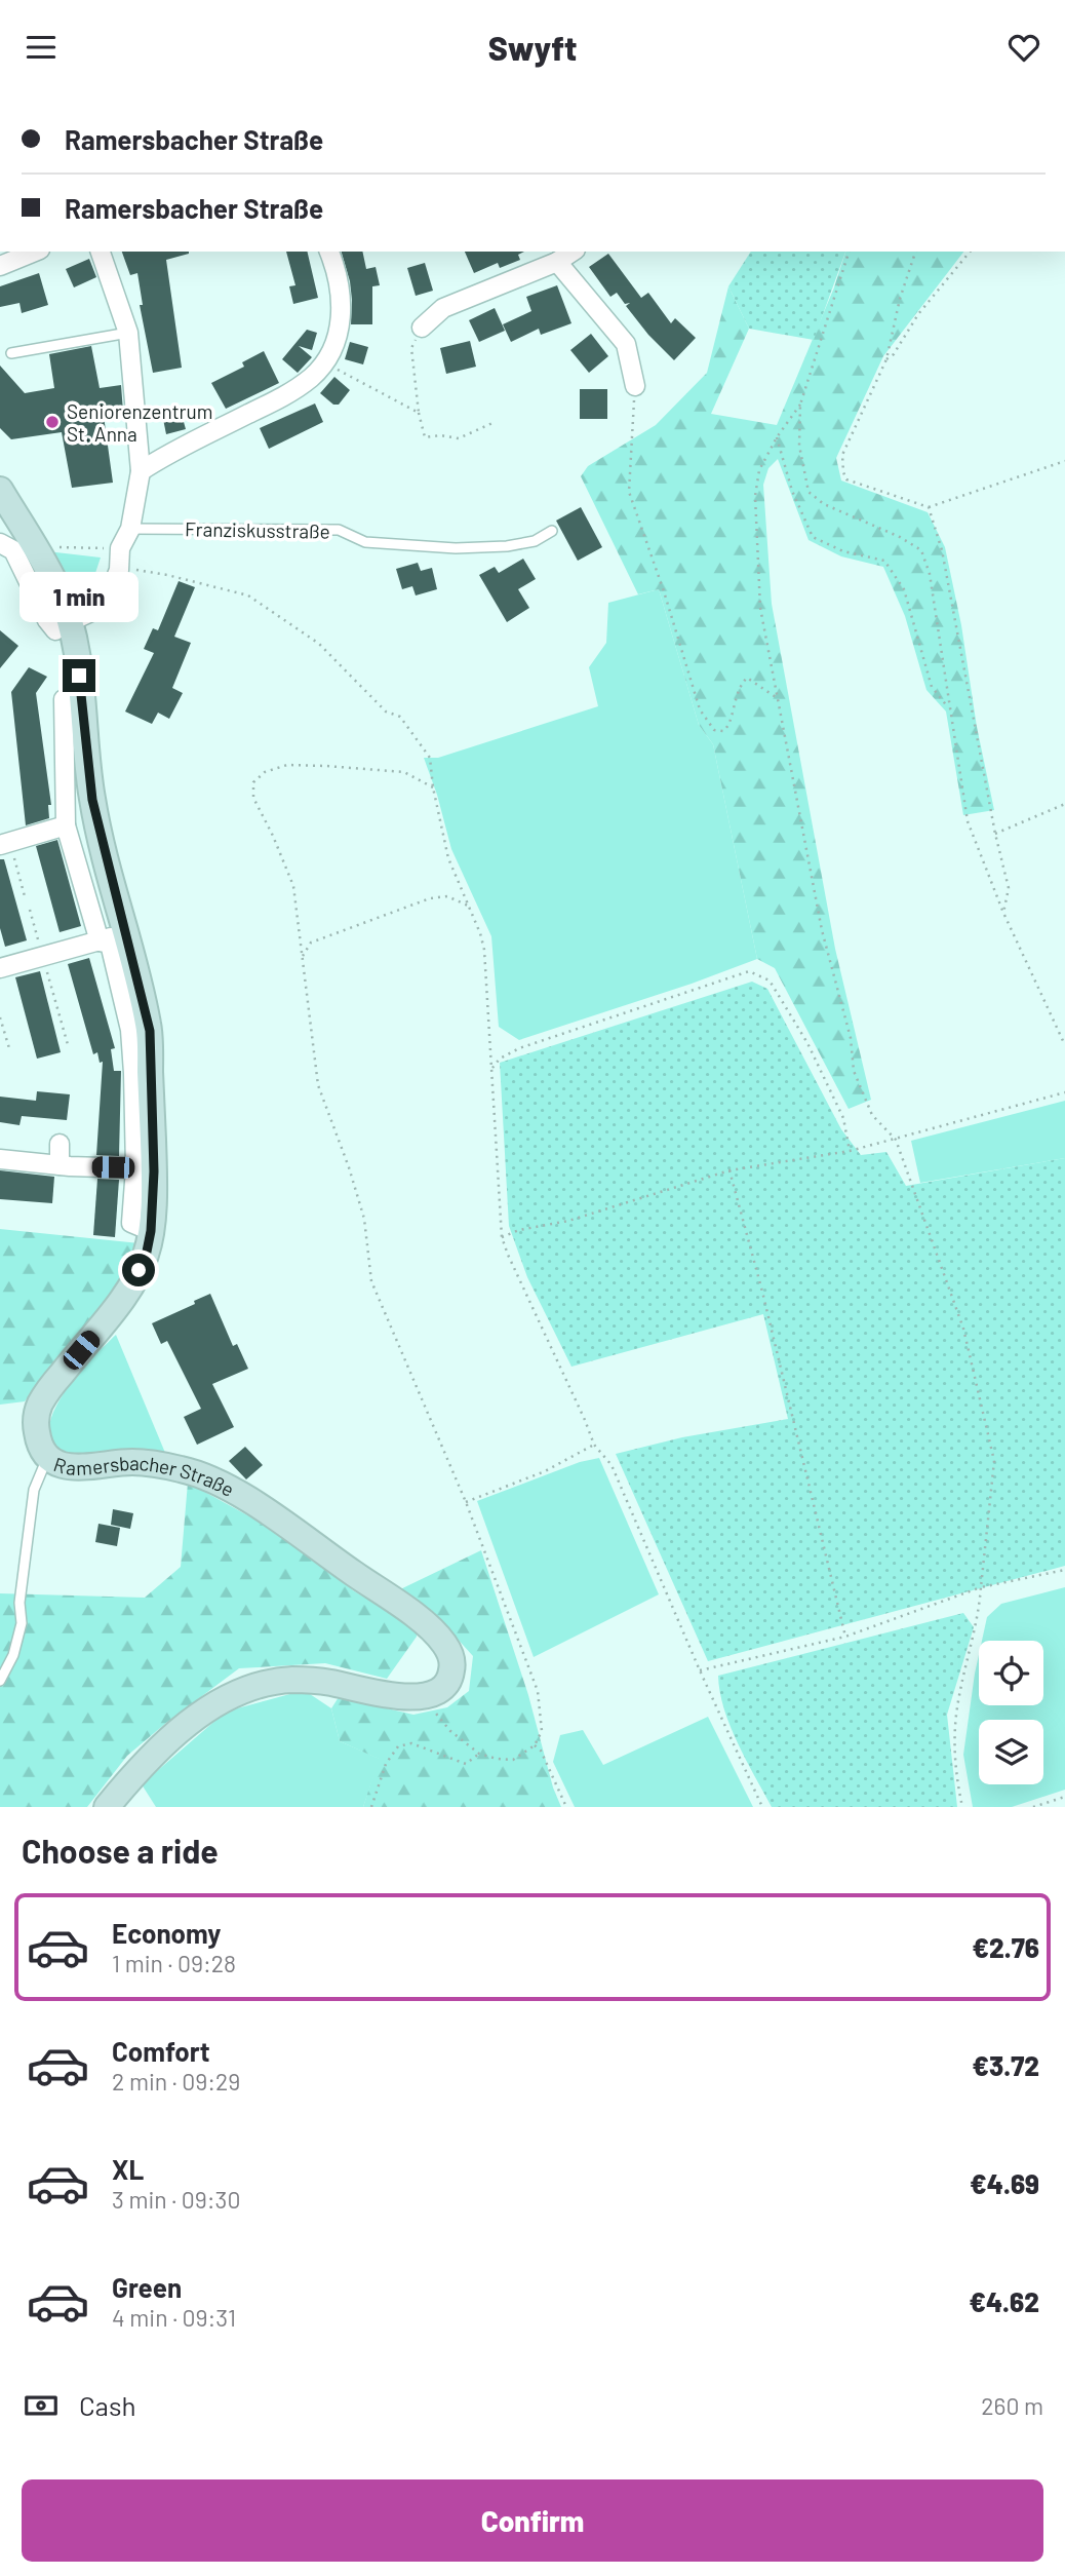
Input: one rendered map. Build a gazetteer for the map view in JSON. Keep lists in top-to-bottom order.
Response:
{
  "streets": {
    "main road": ["Ramersbacher Straße"],
    "lane": ["Franziskusstraße"]
  },
  "places": ["Seniorenzentrum St. Anna"],
  "page": {
    "header": "Swyft",
    "banner": ["Ramersbacher Straße", "Ramersbacher Straße"],
    "bubble": "1 min",
    "heading": "Choose a ride",
    "list": [
      {
        "name": "Economy",
        "note": "1 min · 09:28",
        "value": "€2.76"
      },
      {
        "name": "Comfort",
        "note": "2 min · 09:29",
        "value": "€3.72"
      },
      {
        "name": "XL",
        "note": "3 min · 09:30",
        "value": "€4.69"
      },
      {
        "name": "Green",
        "note": "4 min · 09:31",
        "value": "€4.62"
      }
    ],
    "pay": ["Cash", "260 m"],
    "buttons": "Confirm"
  }
}
